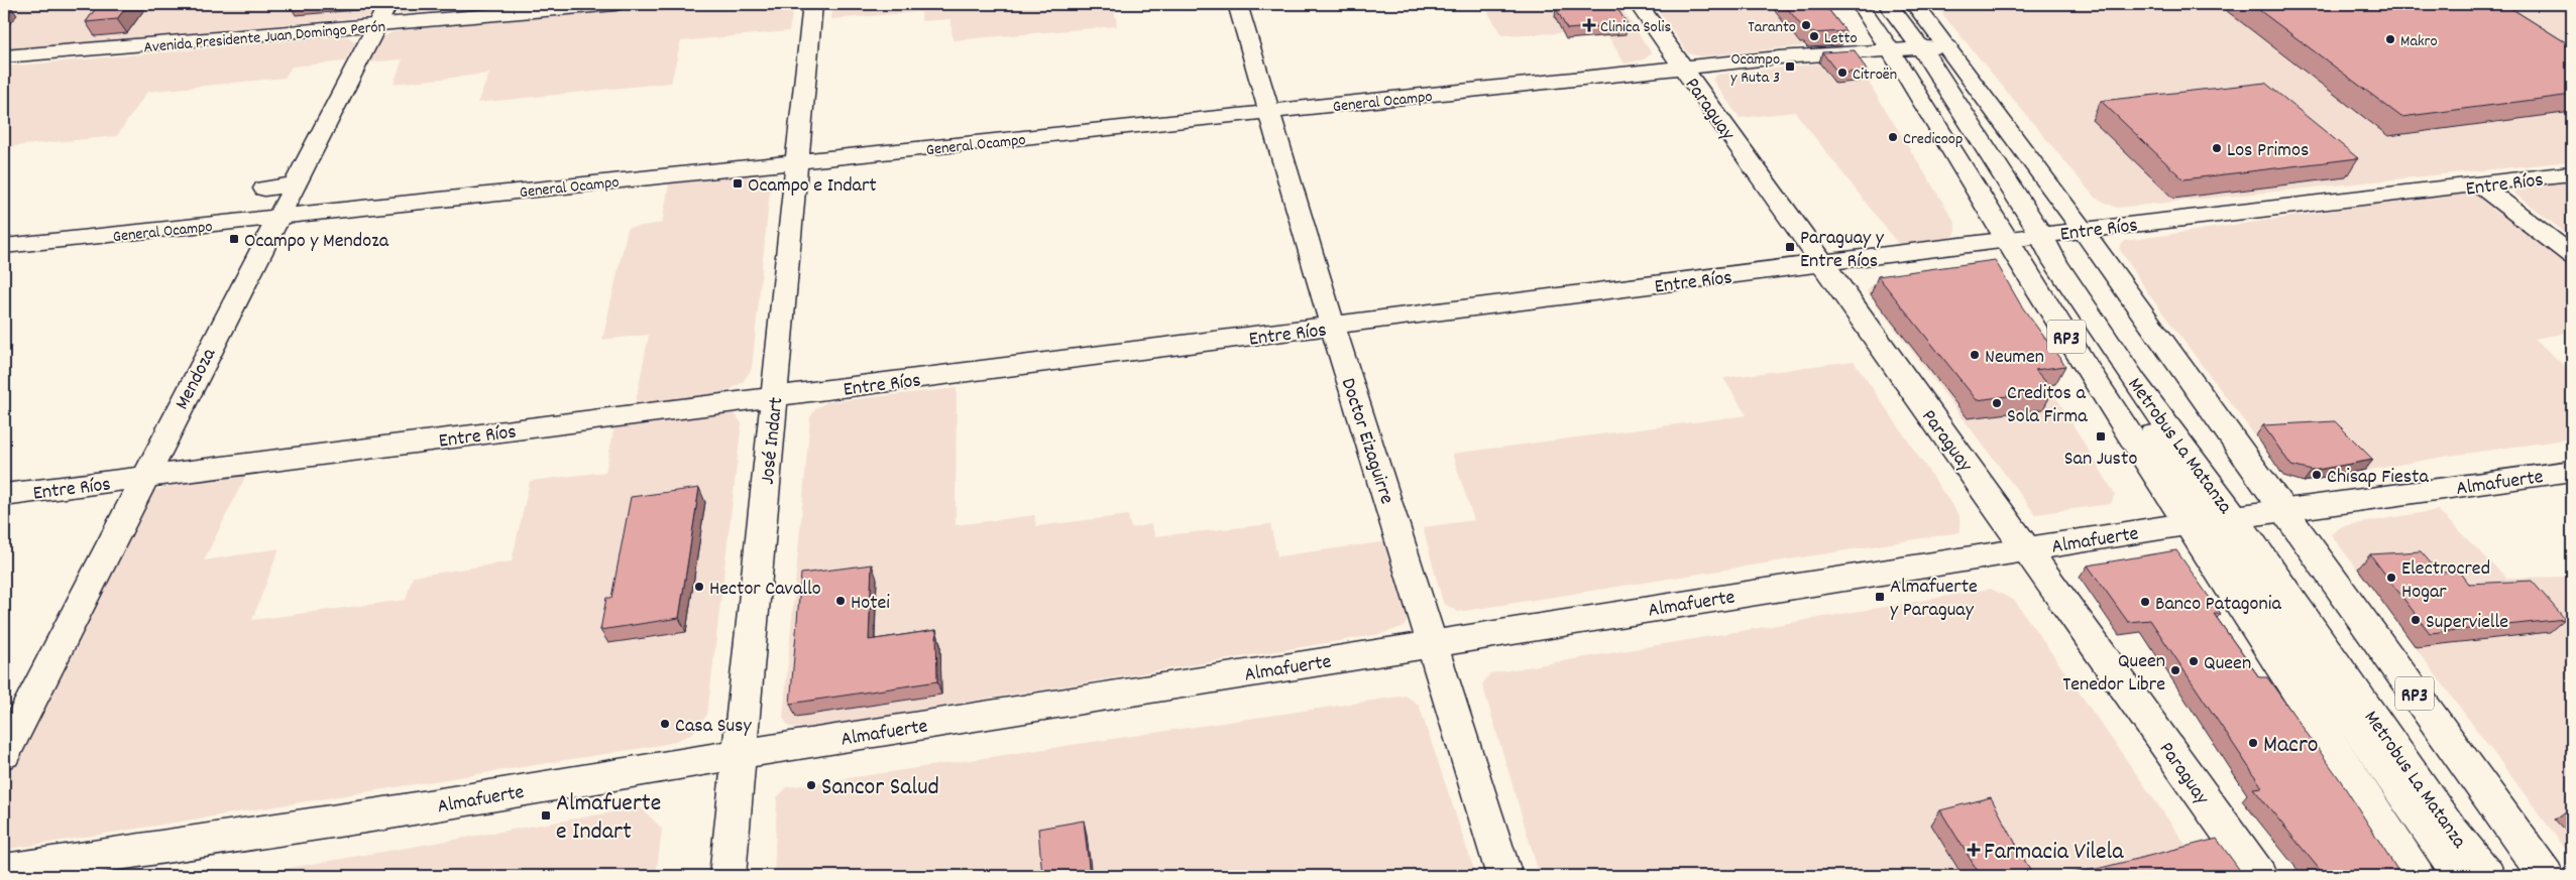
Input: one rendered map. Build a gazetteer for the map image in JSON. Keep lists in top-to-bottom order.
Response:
{
  "streets": {
    "main road": [
      "Avenida Presidente Juan Domingo Perón",
      "General Ocampo",
      "Paraguay",
      "Entre Ríos",
      "RP3",
      "Mendoza",
      "José Indart",
      "Doctor Eizaguirre",
      "Metrobus La Matanza",
      "Almafuerte"
    ]
  },
  "crossings": [
    ["Avenida Presidente Juan Domingo Perón", "Mendoza"],
    ["General Ocampo", "Paraguay"],
    ["General Ocampo", "RP3"],
    ["General Ocampo", "Mendoza"],
    ["General Ocampo", "José Indart"],
    ["General Ocampo", "Doctor Eizaguirre"],
    ["General Ocampo", "Metrobus La Matanza"],
    ["Paraguay", "Entre Ríos"],
    ["Paraguay", "Almafuerte"],
    ["Entre Ríos", "RP3"],
    ["Entre Ríos", "Mendoza"],
    ["Entre Ríos", "José Indart"],
    ["Entre Ríos", "Doctor Eizaguirre"],
    ["Entre Ríos", "Metrobus La Matanza"],
    ["RP3", "Metrobus La Matanza"],
    ["RP3", "Almafuerte"],
    ["José Indart", "Almafuerte"],
    ["Doctor Eizaguirre", "Almafuerte"],
    ["Metrobus La Matanza", "Almafuerte"]
  ],
  "places": {
    "health": ["Clinica Solis", "Farmacia Vilela"],
    "other": [
      "Taranto",
      "Letto",
      "Makro",
      "Citroën",
      "Credicoop",
      "Los Primos",
      "Neumen",
      "Creditos a Sola Firma",
      "Chisap Fiesta",
      "Electrocred Hogar",
      "Hector Cavallo",
      "Hotei",
      "Banco Patagonia",
      "Supervielle",
      "Queen",
      "Queen Tenedor Libre",
      "Casa Susy",
      "Macro",
      "Sancor Salud"
    ],
    "transit": [
      "Ocampo y Ruta 3",
      "Ocampo e Indart",
      "Ocampo y Mendoza",
      "Paraguay y Entre Ríos",
      "San Justo",
      "Almafuerte y Paraguay",
      "Almafuerte e Indart"
    ]
  }
}
